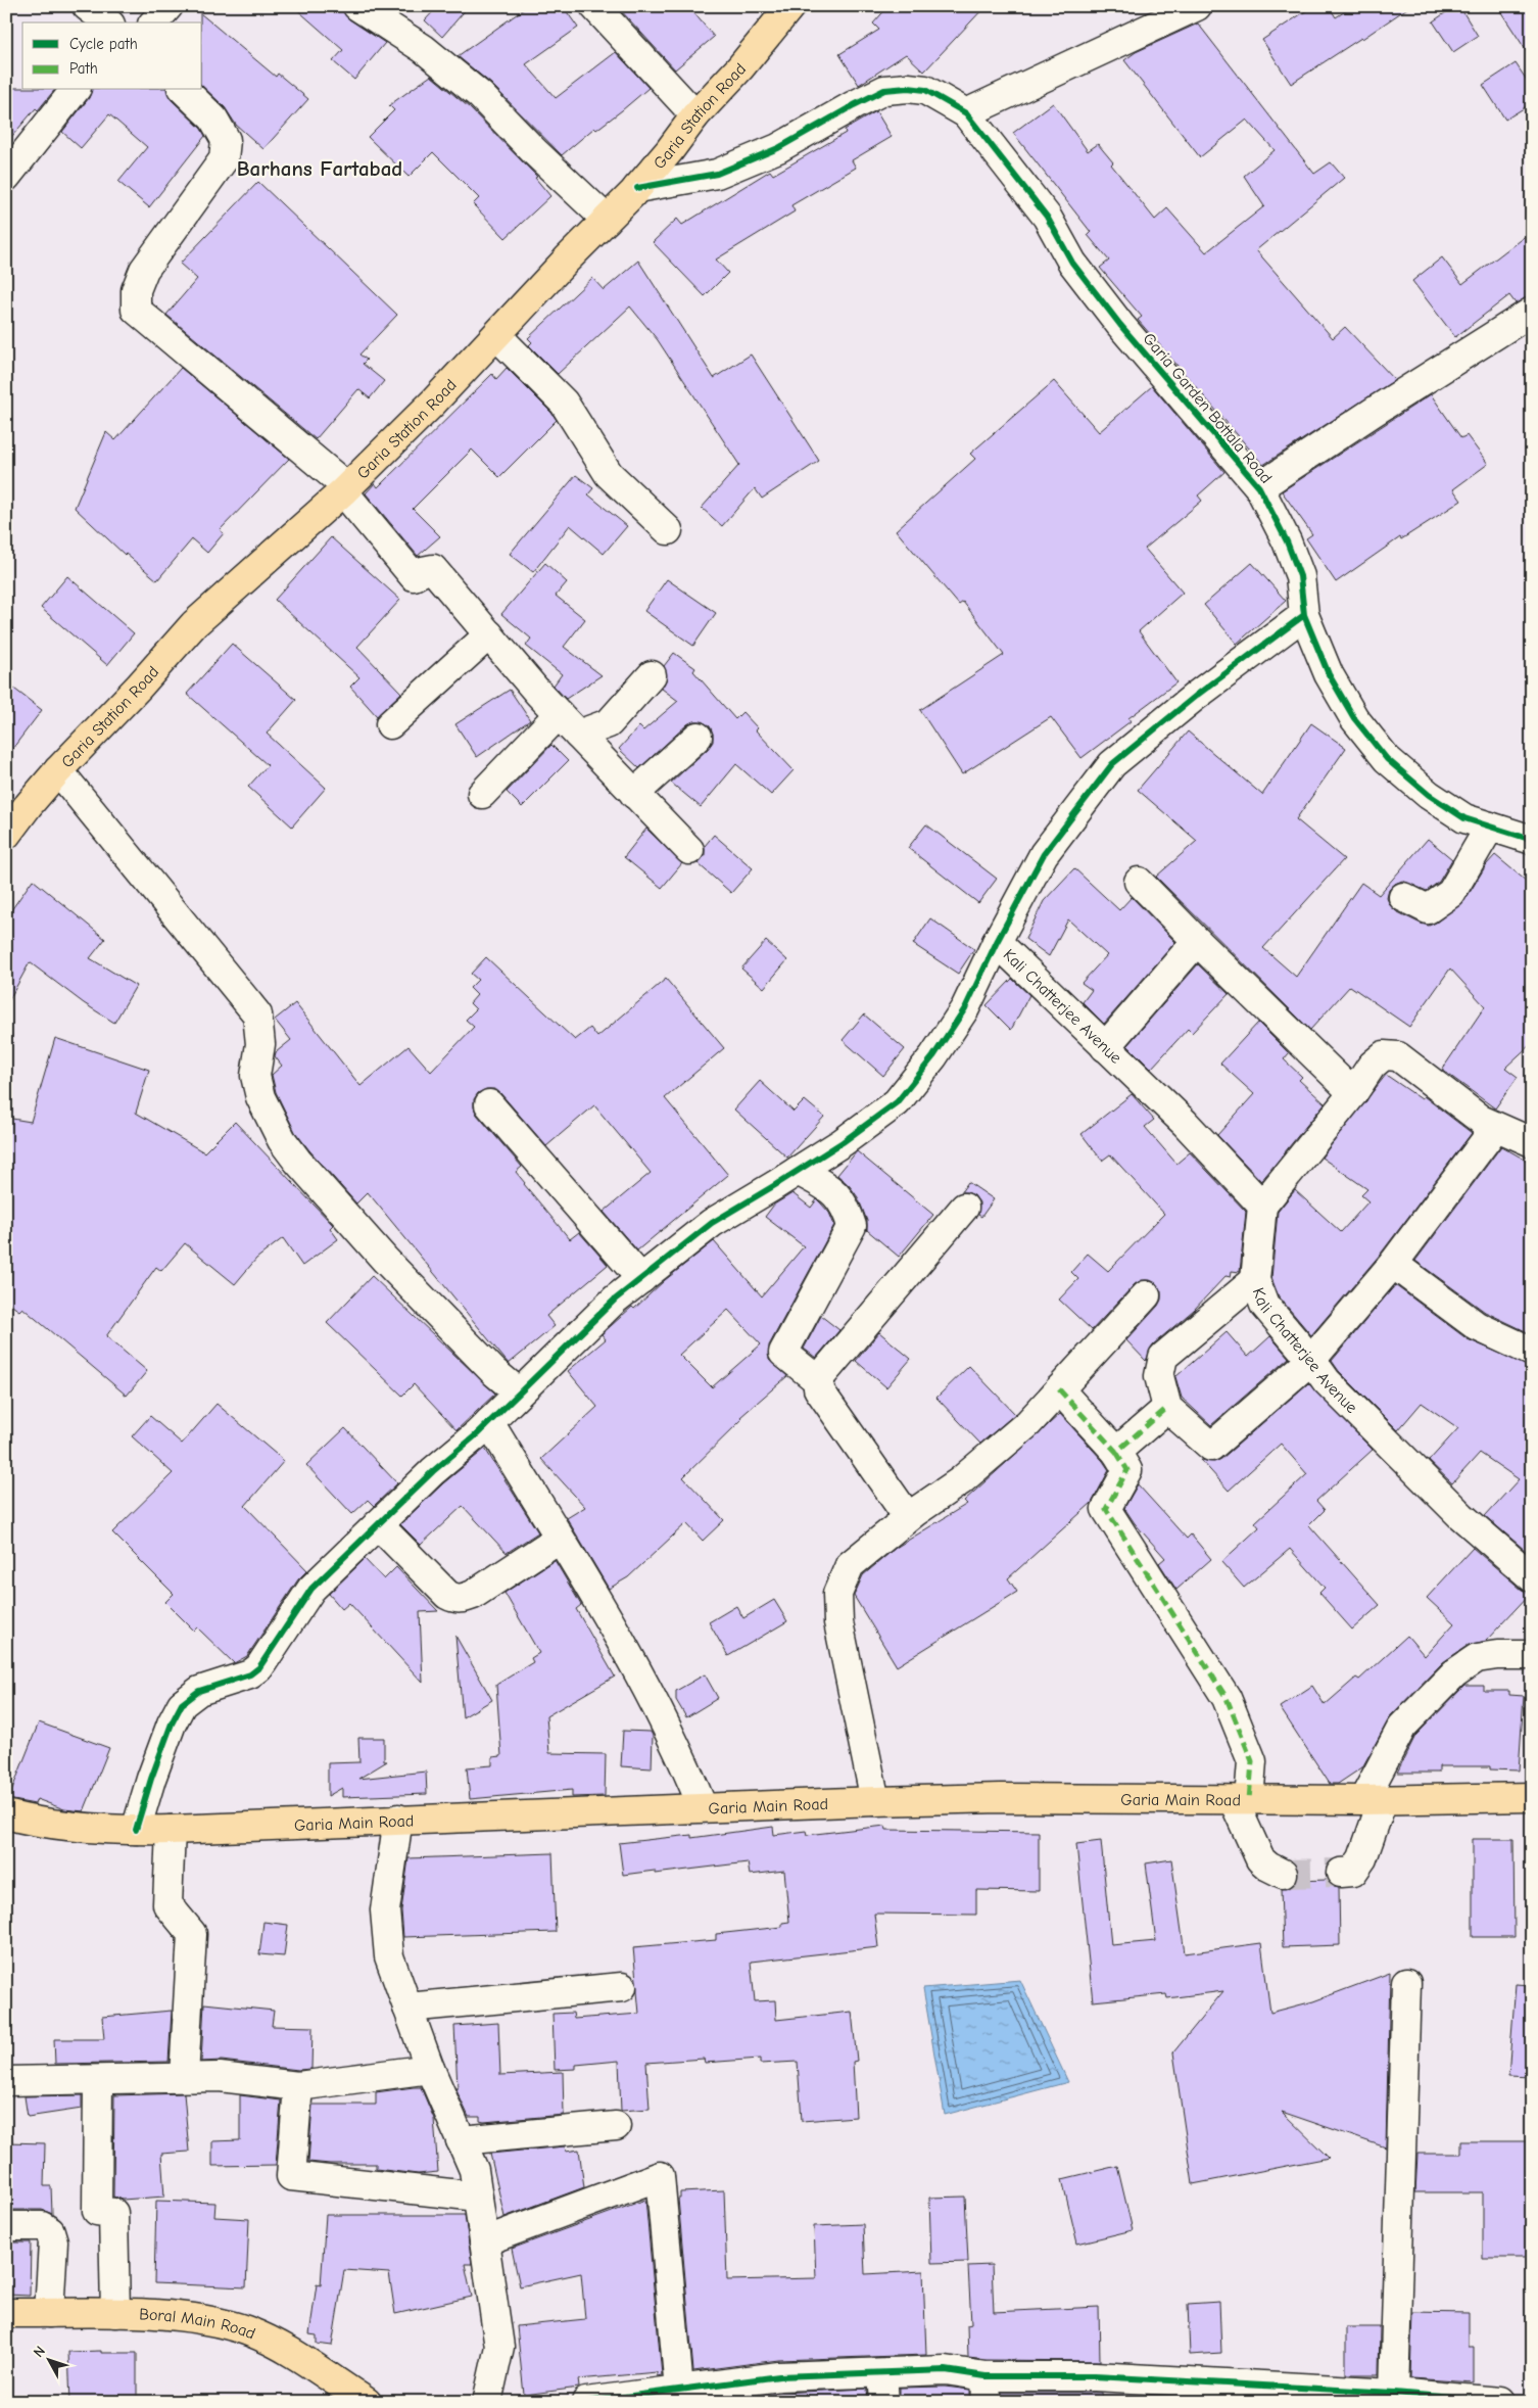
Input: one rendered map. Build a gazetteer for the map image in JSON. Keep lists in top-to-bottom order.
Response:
{
  "streets": {
    "main road": ["Garia Station Road", "Garia Main Road", "Boral Main Road"],
    "street": ["Garia Garden Bottala Road", "Kali Chatterjee Avenue"]
  },
  "districts": ["Barhans Fartabad"],
  "legend": ["Cycle path", "Path"],
  "north": "top left"
}
